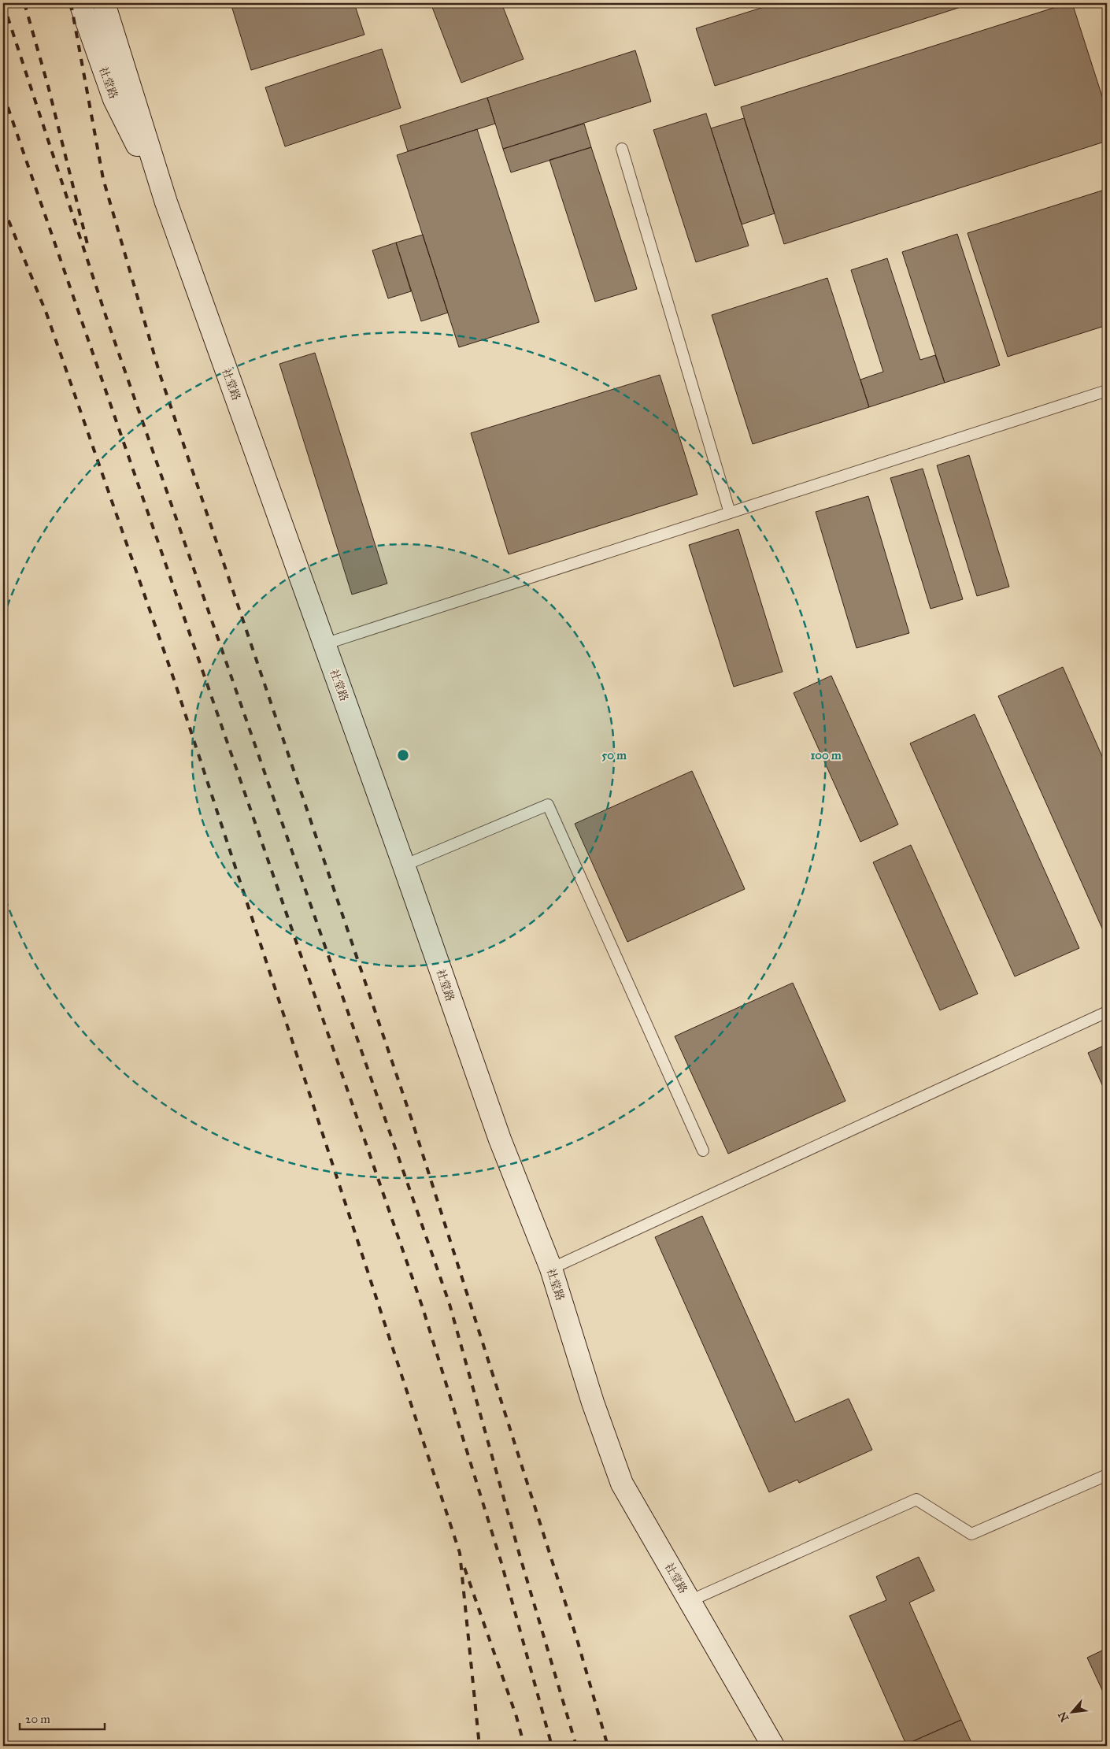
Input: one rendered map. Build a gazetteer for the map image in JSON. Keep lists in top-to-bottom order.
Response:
{
  "streets": {
    "main road": ["社堂路"]
  },
  "scale_bar": "20 m",
  "north": "bottom left",
  "rings": ["50 m", "100 m"]
}
